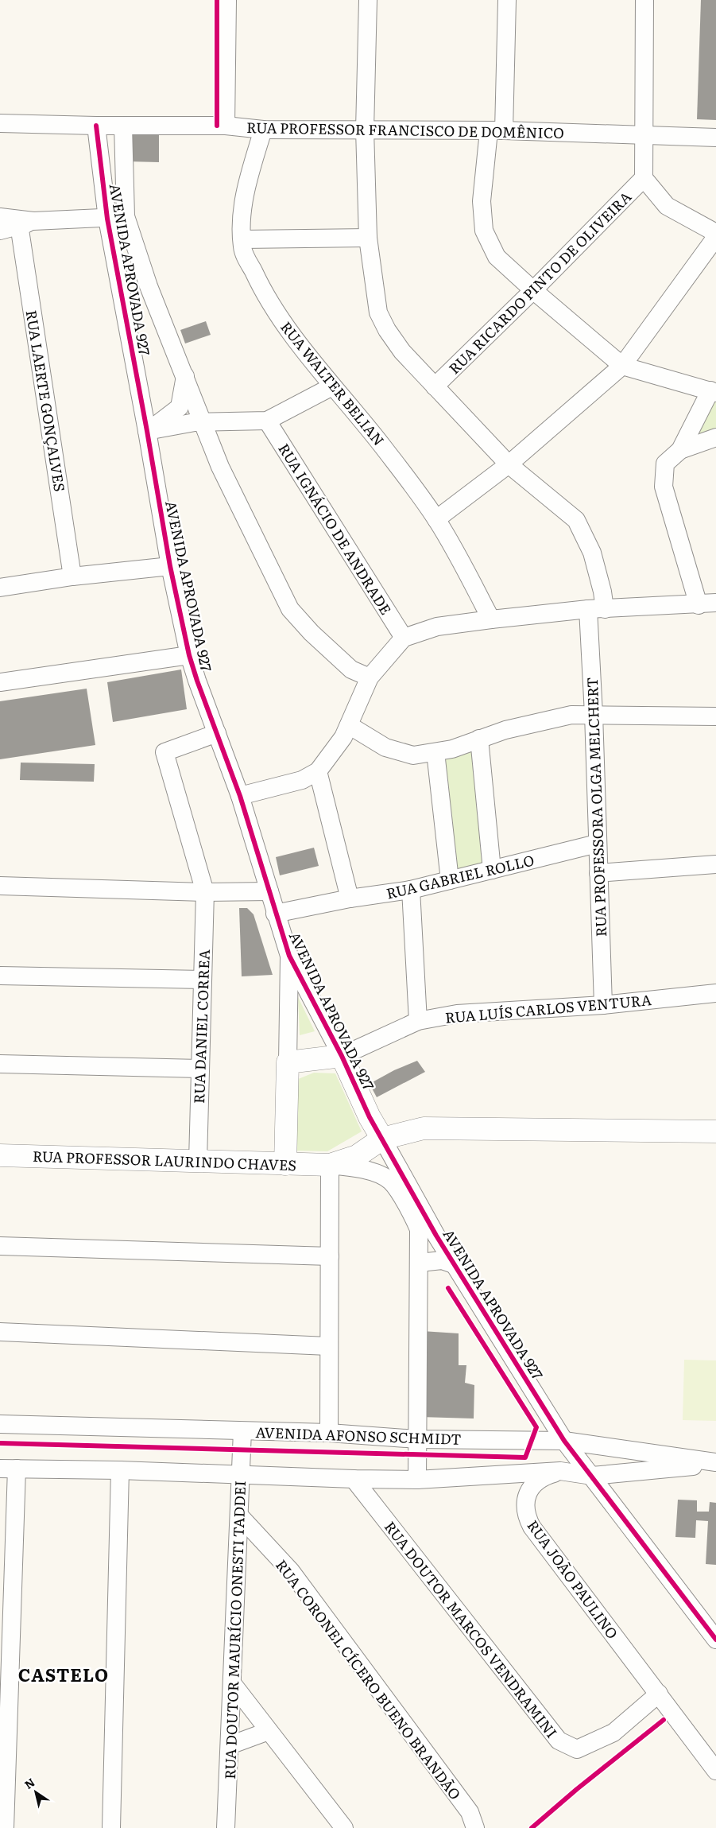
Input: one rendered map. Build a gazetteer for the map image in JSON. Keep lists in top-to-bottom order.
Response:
{
  "streets": {
    "street": [
      "RUA PROFESSOR FRANCISCO DE DOMÊNICO",
      "AVENIDA APROVADA 927",
      "RUA RICARDO PINTO DE OLIVEIRA",
      "RUA WALTER BELIAN",
      "RUA LAERTE GONÇALVES",
      "RUA IGNÁCIO DE ANDRADE",
      "RUA PROFESSORA OLGA MELCHERT",
      "RUA GABRIEL ROLLO",
      "RUA LUÍS CARLOS VENTURA",
      "RUA DANIEL CORREA",
      "RUA PROFESSOR LAURINDO CHAVES",
      "AVENIDA AFONSO SCHMIDT",
      "RUA JOÃO PAULINO",
      "RUA DOUTOR MARCOS VENDRAMINI",
      "RUA DOUTOR MAURÍCIO ONESTI TADDEI",
      "RUA CORONEL CÍCERO BUENO BRANDÃO"
    ]
  },
  "crossings": [
    ["RUA PROFESSOR FRANCISCO DE DOMÊNICO", "AVENIDA APROVADA 927"],
    ["RUA PROFESSOR FRANCISCO DE DOMÊNICO", "RUA WALTER BELIAN"],
    ["RUA PROFESSOR FRANCISCO DE DOMÊNICO", "RUA PROFESSORA OLGA MELCHERT"],
    ["AVENIDA APROVADA 927", "RUA GABRIEL ROLLO"],
    ["AVENIDA APROVADA 927", "RUA LUÍS CARLOS VENTURA"],
    ["AVENIDA APROVADA 927", "RUA DANIEL CORREA"],
    ["AVENIDA APROVADA 927", "RUA PROFESSOR LAURINDO CHAVES"],
    ["AVENIDA APROVADA 927", "AVENIDA AFONSO SCHMIDT"],
    ["RUA RICARDO PINTO DE OLIVEIRA", "RUA PROFESSORA OLGA MELCHERT"],
    ["RUA PROFESSORA OLGA MELCHERT", "RUA GABRIEL ROLLO"],
    ["RUA PROFESSORA OLGA MELCHERT", "RUA LUÍS CARLOS VENTURA"],
    ["RUA DANIEL CORREA", "RUA PROFESSOR LAURINDO CHAVES"],
    ["AVENIDA AFONSO SCHMIDT", "RUA JOÃO PAULINO"],
    ["AVENIDA AFONSO SCHMIDT", "RUA DOUTOR MARCOS VENDRAMINI"],
    ["AVENIDA AFONSO SCHMIDT", "RUA DOUTOR MAURÍCIO ONESTI TADDEI"],
    ["RUA JOÃO PAULINO", "RUA DOUTOR MARCOS VENDRAMINI"],
    ["RUA DOUTOR MAURÍCIO ONESTI TADDEI", "RUA CORONEL CÍCERO BUENO BRANDÃO"]
  ],
  "districts": ["CASTELO"],
  "north": "top left"
}
